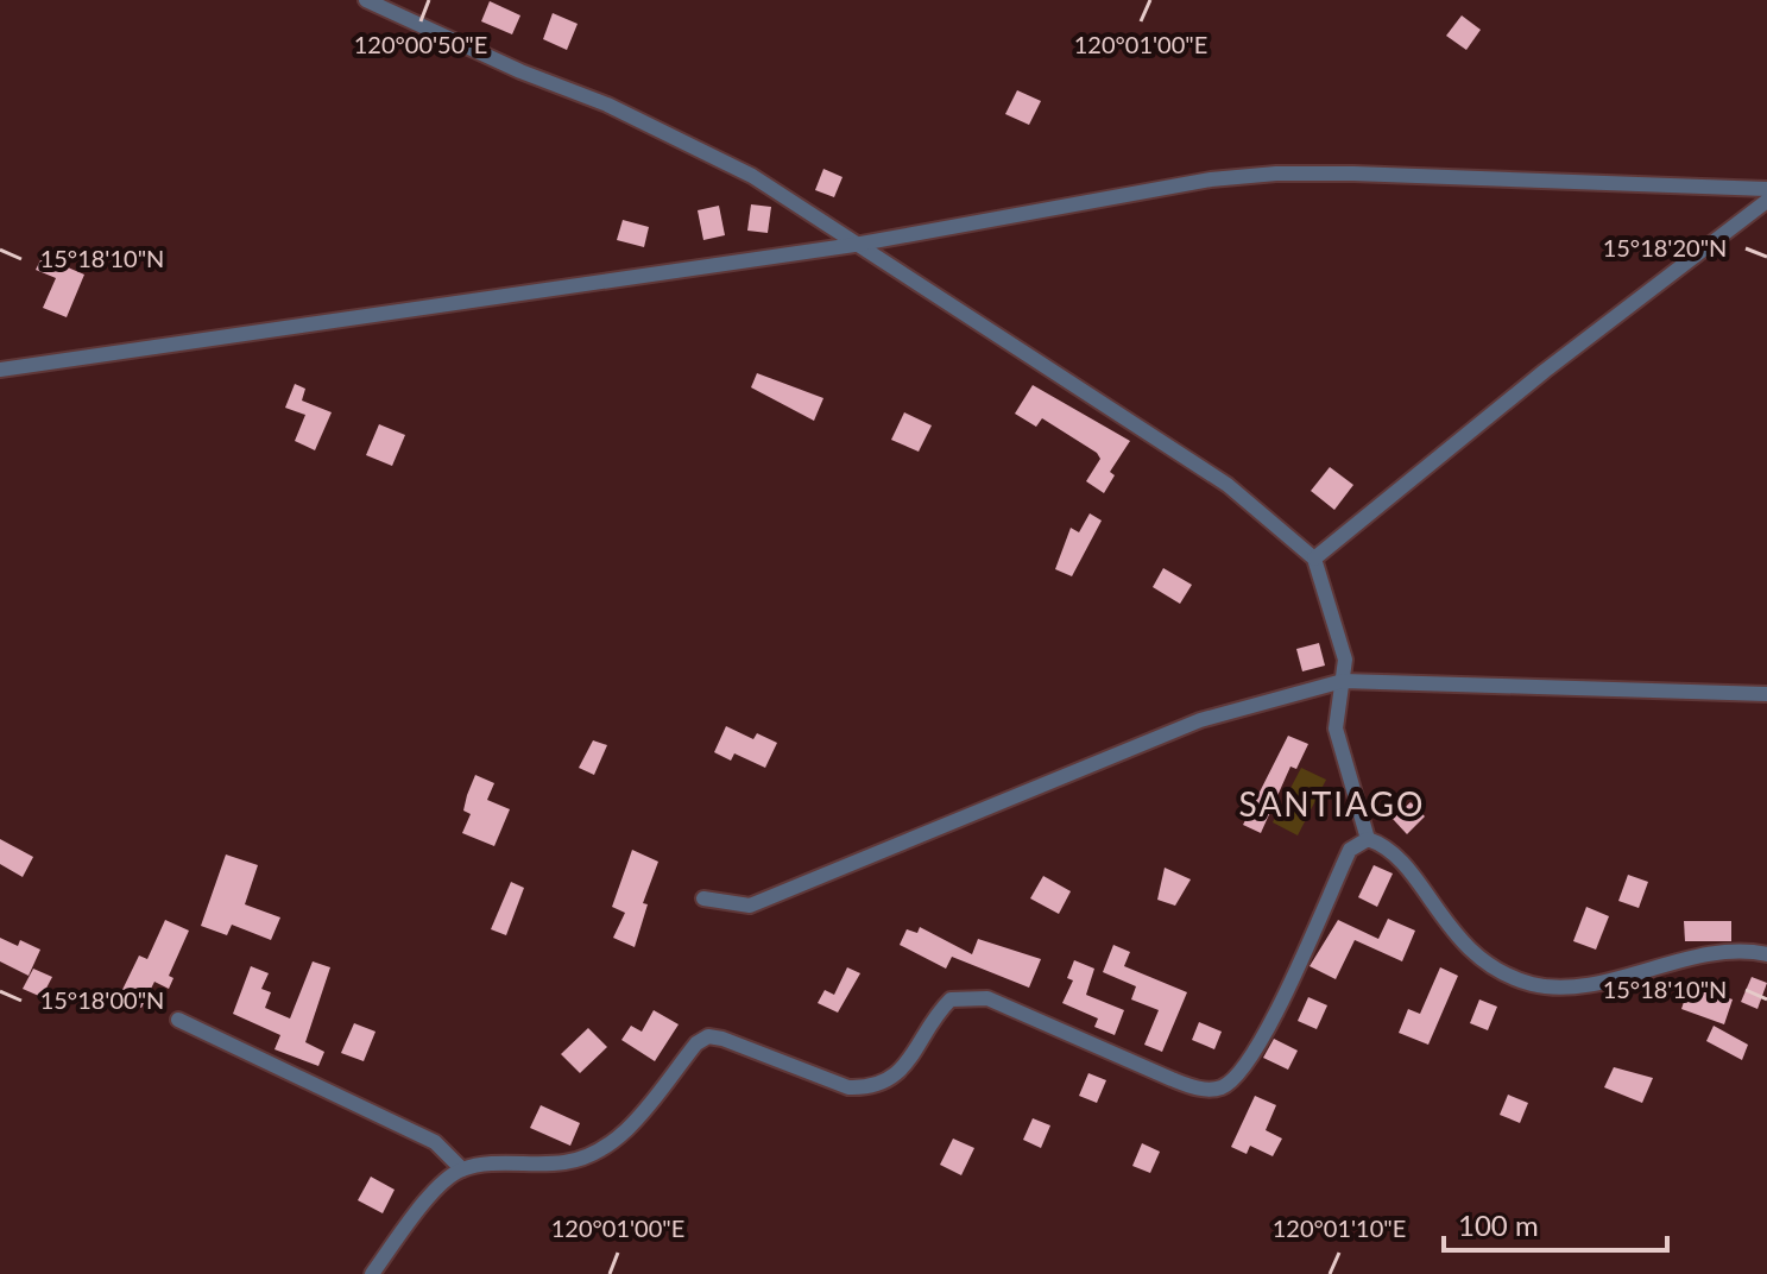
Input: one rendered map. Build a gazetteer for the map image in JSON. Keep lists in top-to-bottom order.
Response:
{
  "districts": ["SANTIAGO"],
  "scale_bar": "100 m",
  "coordinates": [
    "120°00'50\"E",
    "120°01'00\"E",
    "15°18'20\"N",
    "15°18'10\"N",
    "15°18'00\"N",
    "120°01'10\"E"
  ]
}
